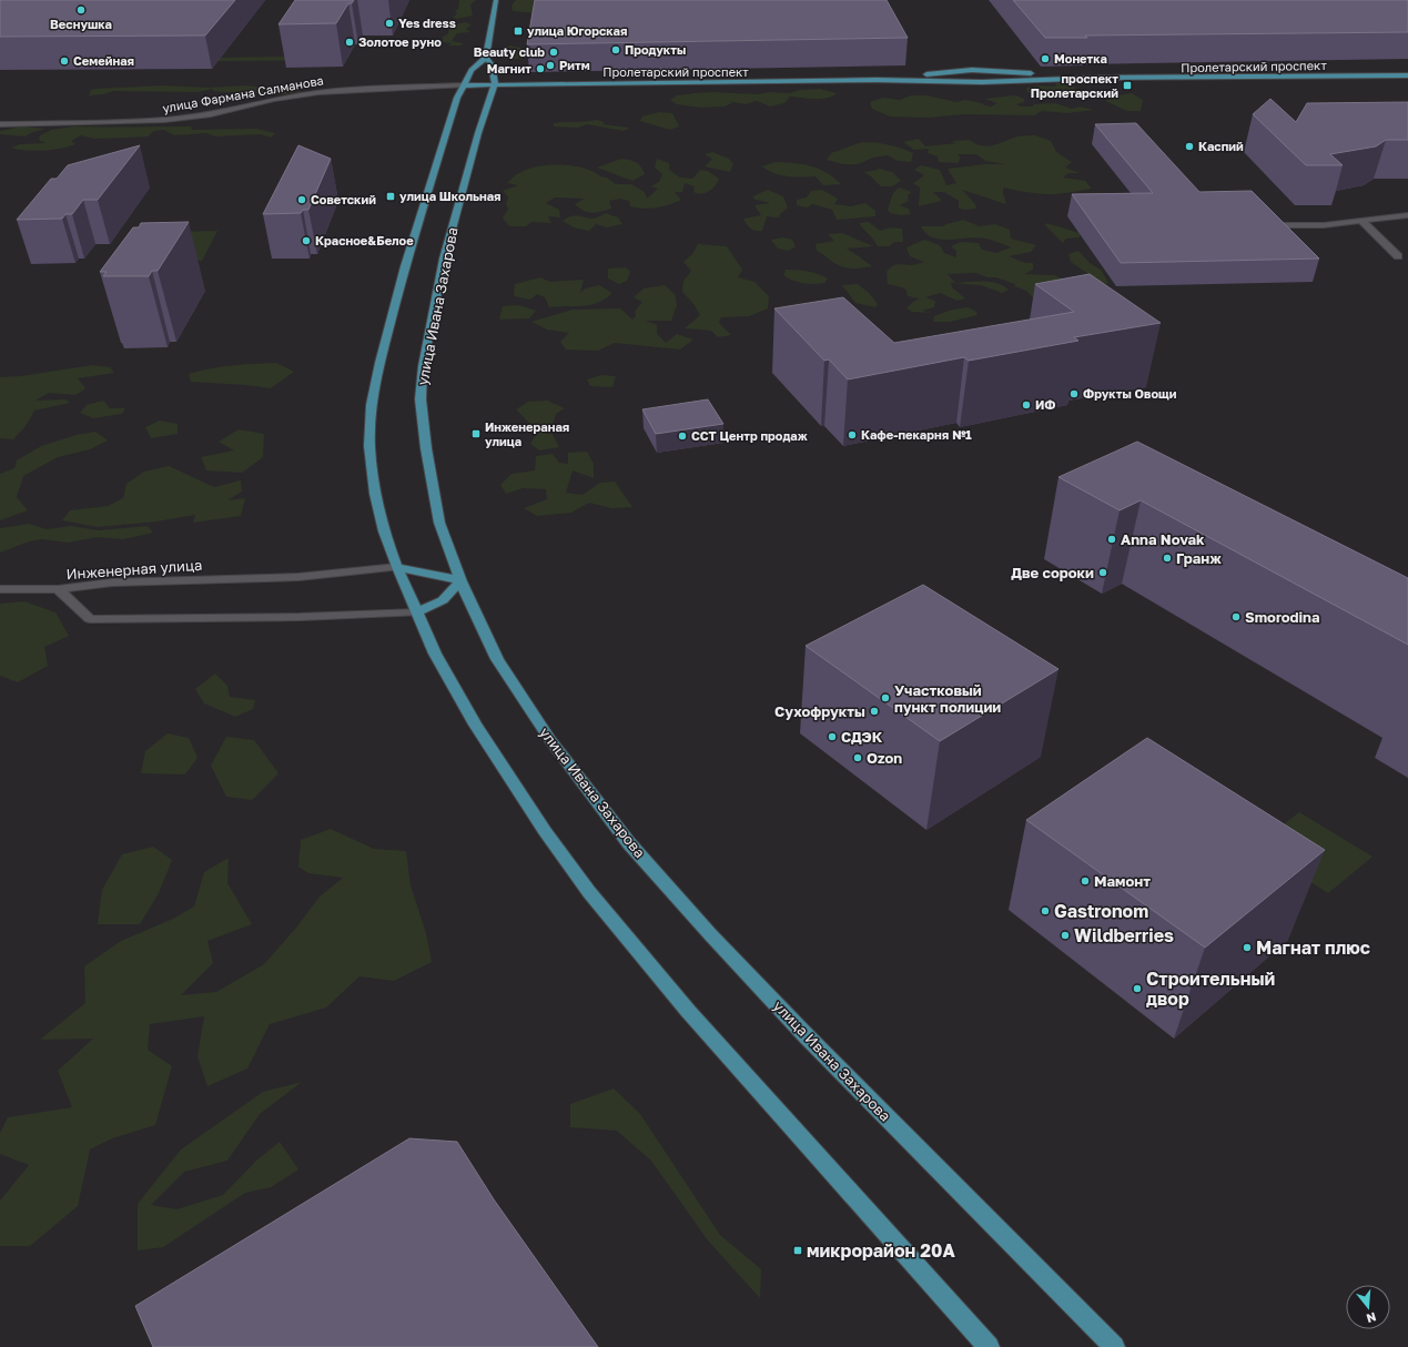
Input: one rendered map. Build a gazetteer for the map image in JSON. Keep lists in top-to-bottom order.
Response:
{
  "streets": {
    "main road": ["Пролетарский проспект", "улица Ивана Захарова"],
    "street": ["улица Фармана Салманова", "Инженерная улица"]
  },
  "crossings": [
    ["Пролетарский проспект", "улица Фармана Салманова"],
    ["Пролетарский проспект", "улица Ивана Захарова"]
  ],
  "places": {
    "other": [
      "Веснушка",
      "Yes dress",
      "Золотое руно",
      "Продукты",
      "Beauty club",
      "Монетка",
      "Семейная",
      "Ритм",
      "Магнит",
      "Каспий",
      "Советский",
      "Красное&Белое",
      "Фрукты Овощи",
      "ИФ",
      "Кафе-пекарня №1",
      "CCТ Центр продаж",
      "Anna Novak",
      "Гранж",
      "Две сороки",
      "Smorodina",
      "Участковый пункт полиции",
      "Сухофрукты",
      "СДЭК",
      "Ozon",
      "Мамонт",
      "Gastronom",
      "Wildberries",
      "Магнат плюс",
      "Строительный двор"
    ],
    "transit": [
      "улица Югорская",
      "проспект Пролетарский",
      "улица Школьная",
      "Инженераная улица",
      "микрорайон 20А"
    ]
  },
  "north": "bottom"
}
